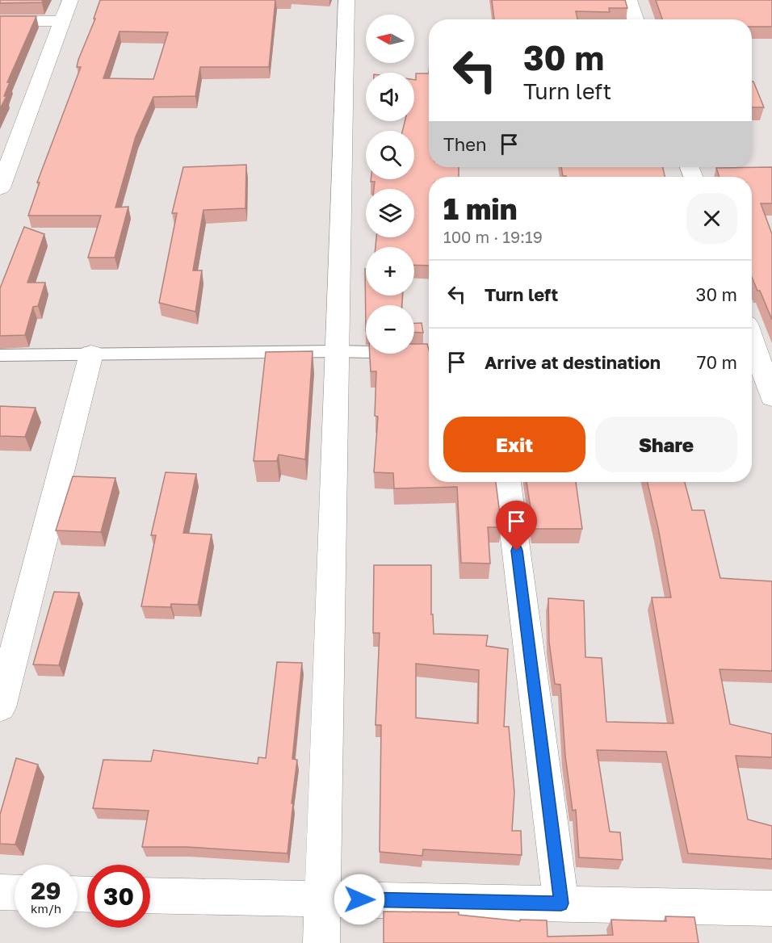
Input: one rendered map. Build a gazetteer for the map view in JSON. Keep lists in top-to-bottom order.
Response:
{
  "north": "left",
  "page": {
    "map_buttons": ["+", "−"],
    "turn": ["30 m", "Turn left"],
    "then": "Then",
    "heading": ["1 min", "100 m · 19:19"],
    "list": [
      {
        "name": "Turn left",
        "value": "30 m"
      },
      {
        "name": "Arrive at destination",
        "value": "70 m"
      }
    ],
    "buttons": ["Exit", "Share"],
    "speed": "29 km/h",
    "limit": "30"
  }
}
